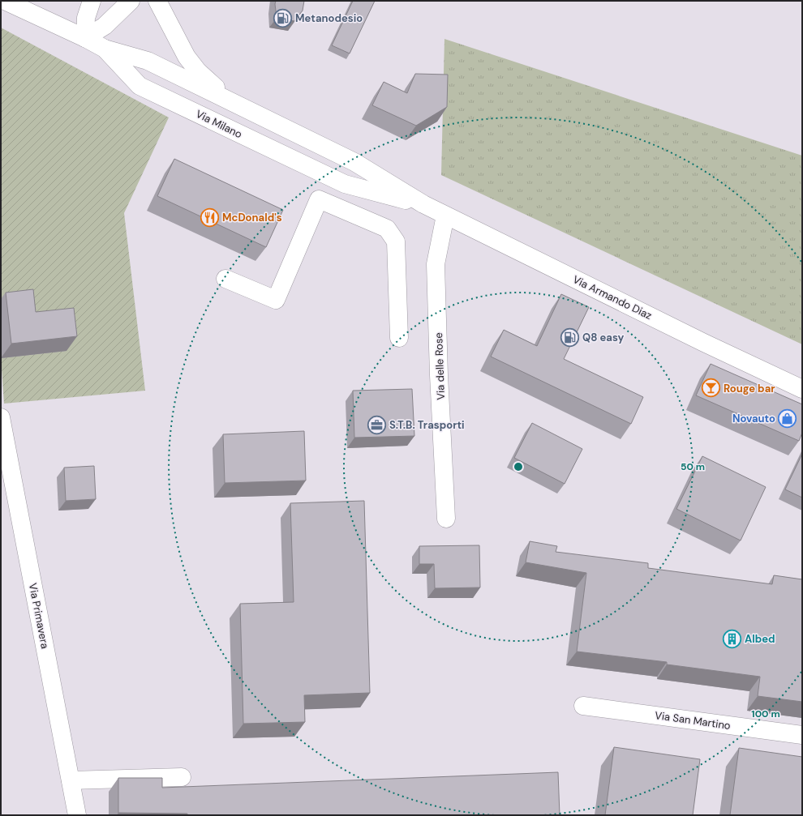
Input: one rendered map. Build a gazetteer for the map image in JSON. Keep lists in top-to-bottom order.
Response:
{
  "streets": {
    "main road": [
      "Via Milano",
      "Via Armando Diaz",
      "Via delle Rose",
      "Via Primavera",
      "Via San Martino"
    ]
  },
  "crossings": [
    ["Via Milano", "Via Armando Diaz"],
    ["Via Armando Diaz", "Via delle Rose"]
  ],
  "places": {
    "fuel station": ["Metanodesio", "Q8 easy"],
    "restaurant": ["McDonald's"],
    "bar": ["Rouge bar"],
    "shop": ["Novauto"],
    "office": ["S.T.B. Trasporti"],
    "building": ["Albed"]
  },
  "rings": ["50 m", "100 m"]
}
